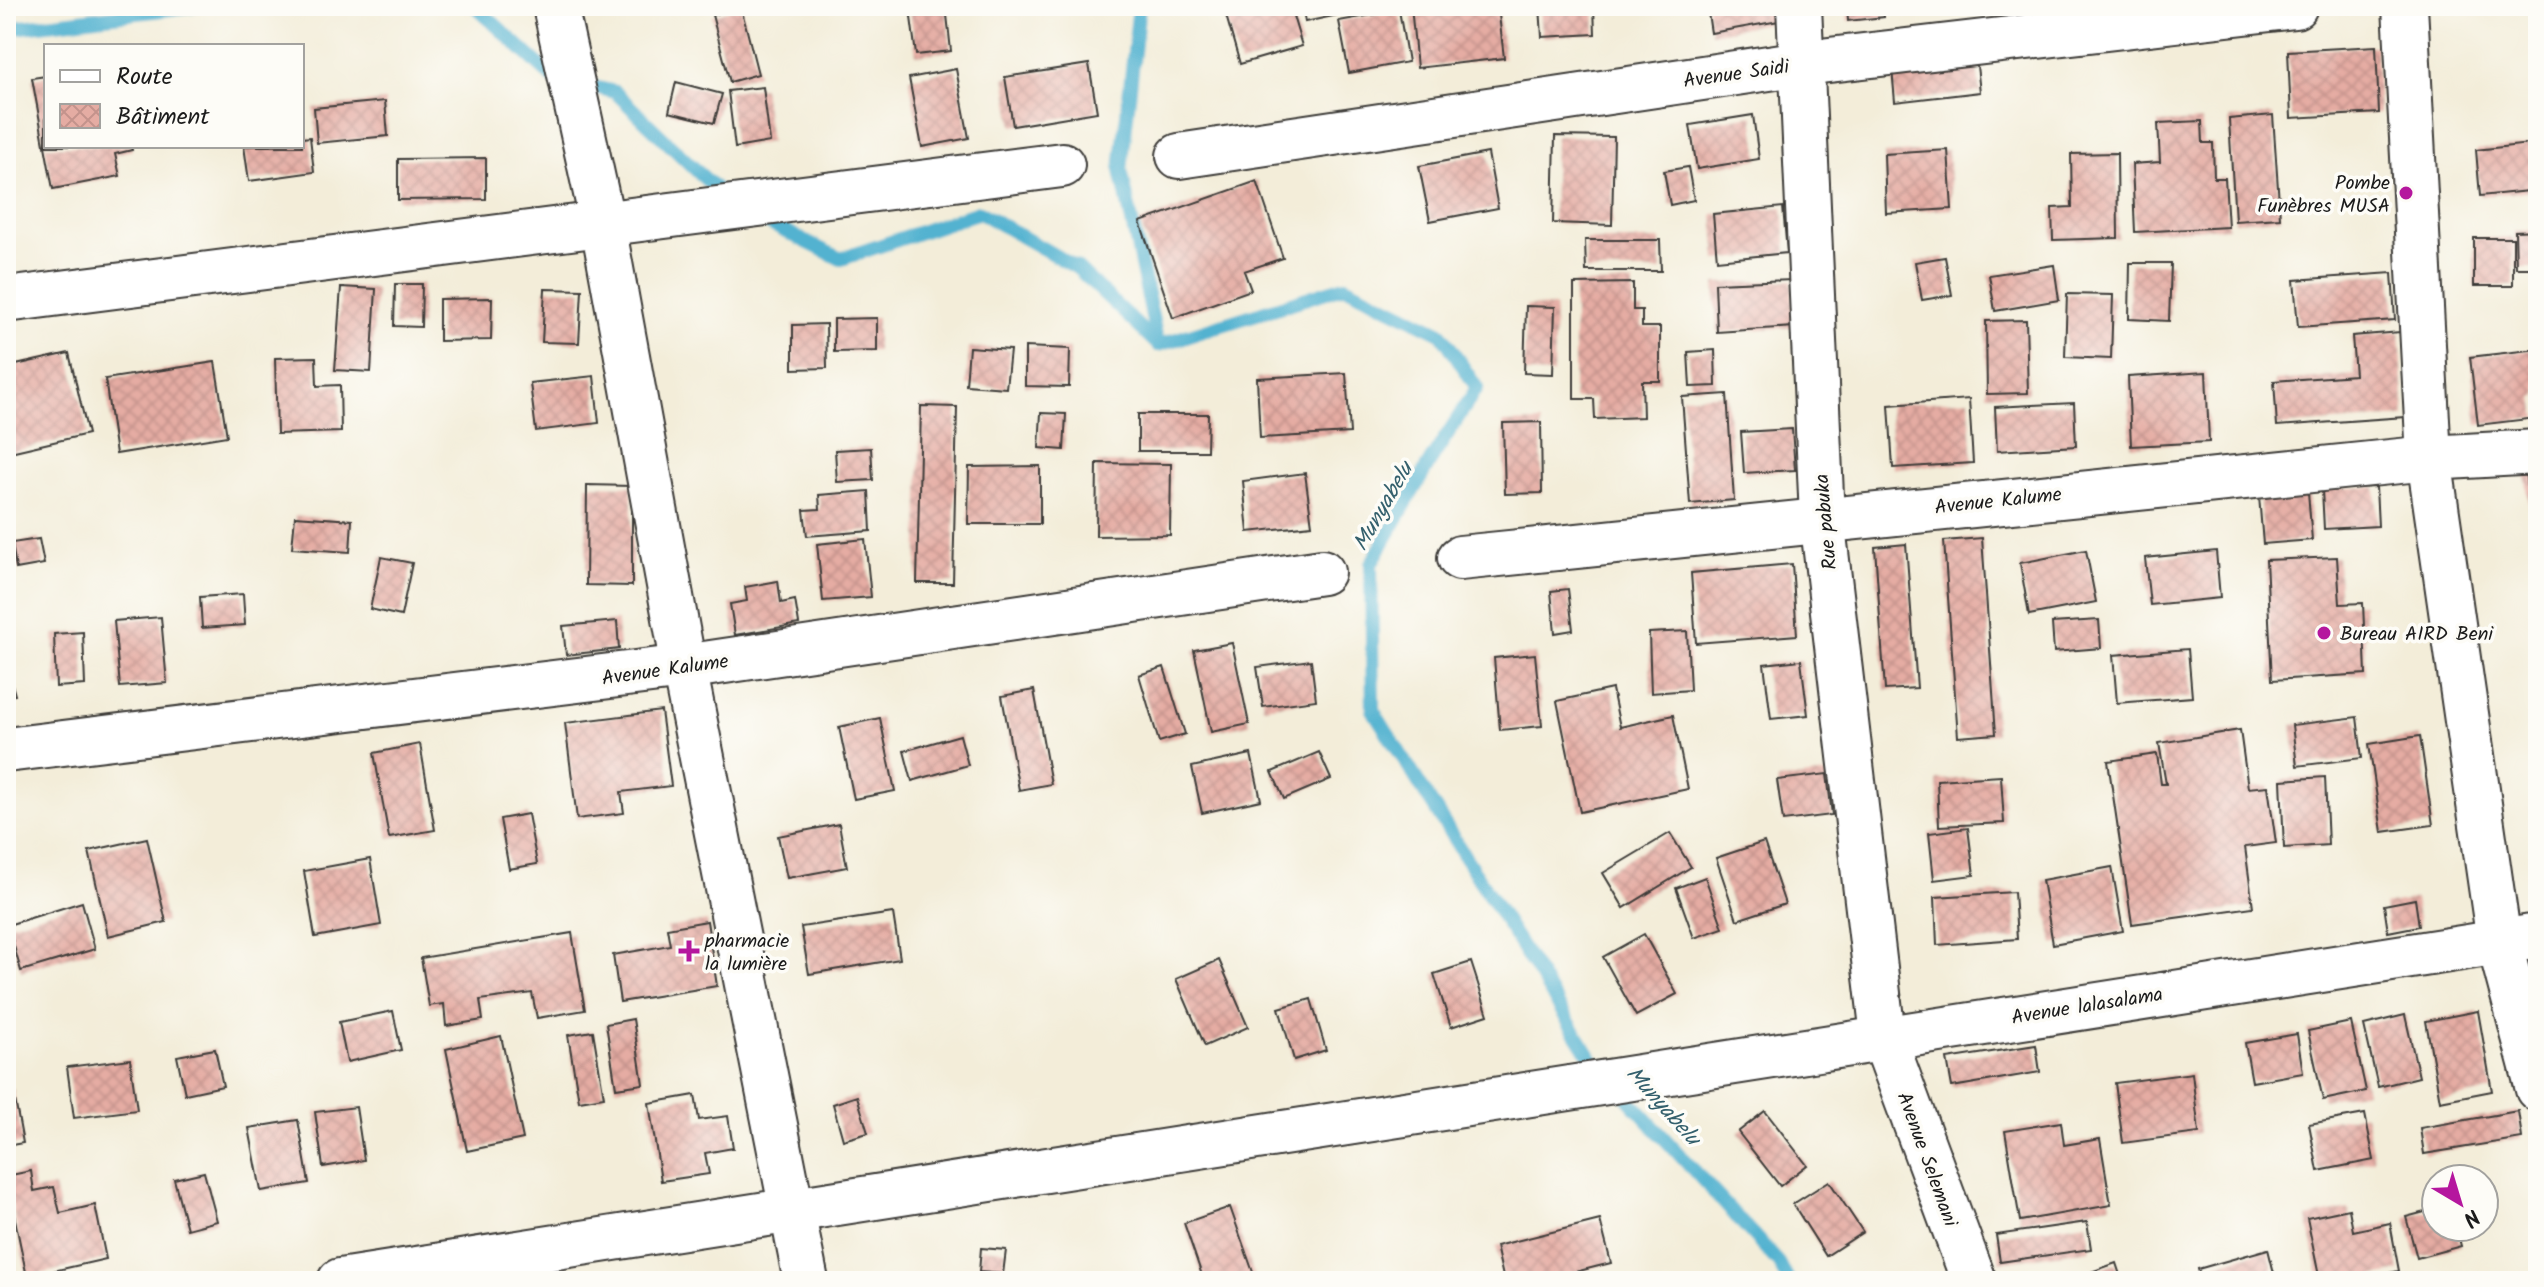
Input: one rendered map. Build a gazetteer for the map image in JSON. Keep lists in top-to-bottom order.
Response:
{
  "streets": {
    "street": [
      "Avenue Saidi",
      "Avenue Kalume",
      "Rue pabuka",
      "Avenue lalasalama",
      "Avenue Selemani"
    ]
  },
  "crossings": [
    ["Avenue Saidi", "Rue pabuka"],
    ["Avenue Kalume", "Rue pabuka"],
    ["Rue pabuka", "Avenue lalasalama"],
    ["Rue pabuka", "Avenue Selemani"],
    ["Avenue lalasalama", "Avenue Selemani"]
  ],
  "water": ["Munyabelu"],
  "places": {
    "other": ["Pombe Funèbres MUSA", "Bureau AIRD Beni"],
    "health": ["pharmacie la lumière"]
  },
  "legend": ["Route", "Bâtiment"],
  "north": "bottom right"
}
